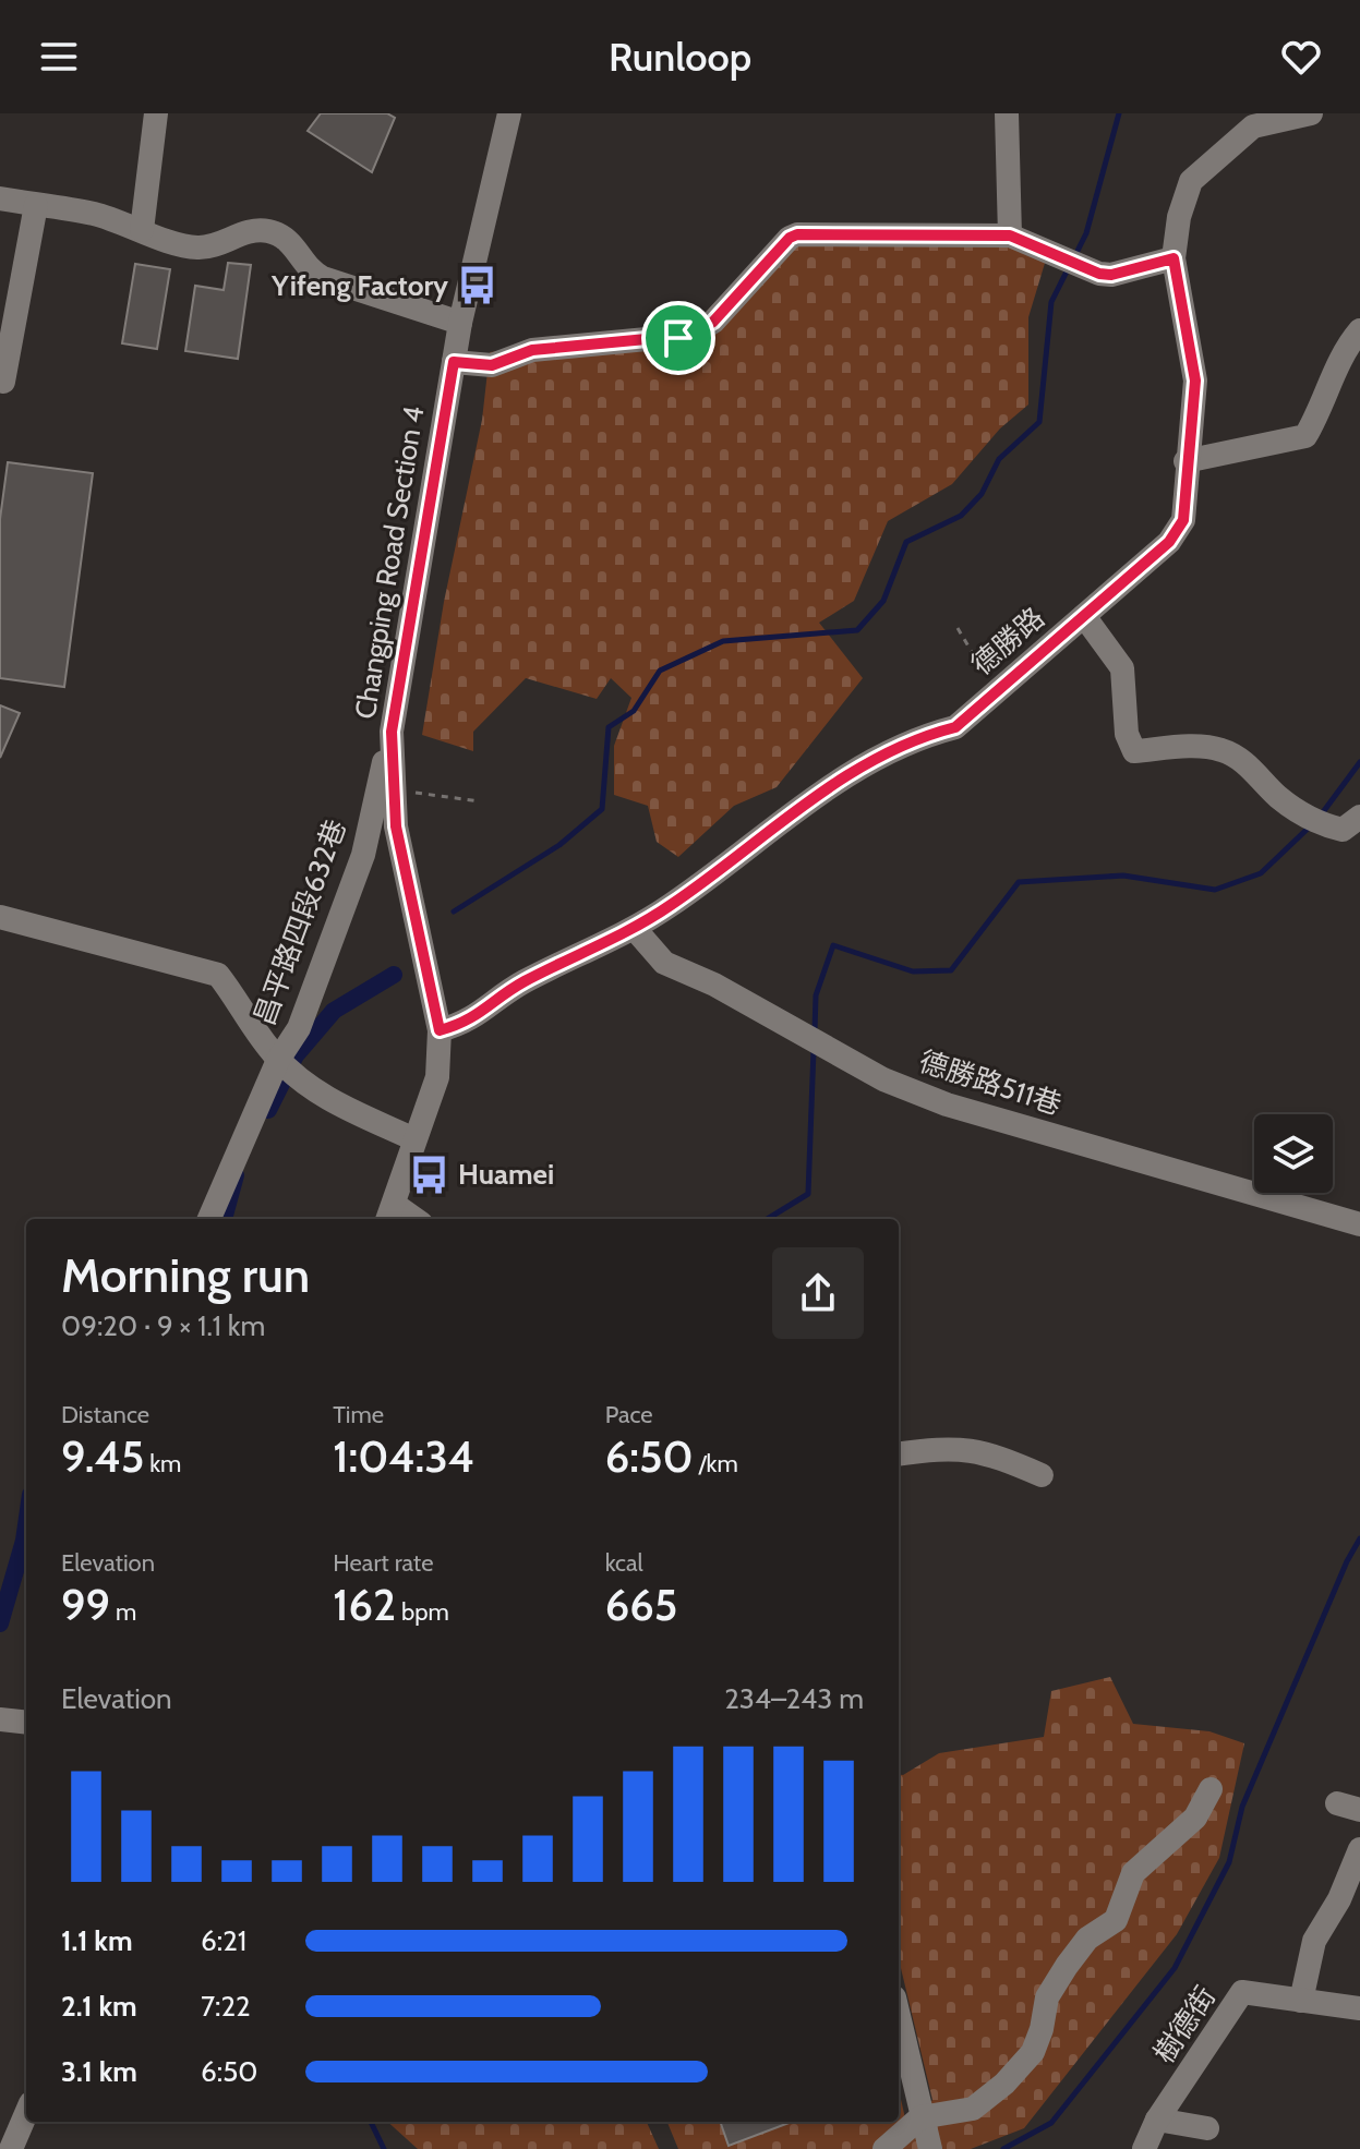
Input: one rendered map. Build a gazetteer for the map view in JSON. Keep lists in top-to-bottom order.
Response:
{
  "streets": {
    "street": [
      "Changping Road Section 4",
      "德勝路",
      "昌平路四段632巷",
      "德勝路511巷",
      "樹德街"
    ]
  },
  "crossings": [
    ["Changping Road Section 4", "德勝路"],
    ["Changping Road Section 4", "昌平路四段632巷"],
    ["德勝路", "德勝路511巷"]
  ],
  "places": {
    "bus stop": ["Yifeng Factory", "Huamei"]
  },
  "page": {
    "header": "Runloop",
    "heading": ["Morning run", "09:20 · 9 × 1.1 km"],
    "stats": [
      ["Distance", "9.45 km"],
      ["Time", "1:04:34"],
      ["Pace", "6:50 /km"],
      ["Elevation", "99 m"],
      ["Heart rate", "162 bpm"],
      ["kcal", "665"]
    ],
    "chart": ["Elevation", "234–243 m"],
    "list": [
      {
        "name": "1.1 km",
        "note": "6:21"
      },
      {
        "name": "2.1 km",
        "note": "7:22"
      },
      {
        "name": "3.1 km",
        "note": "6:50"
      }
    ]
  }
}
